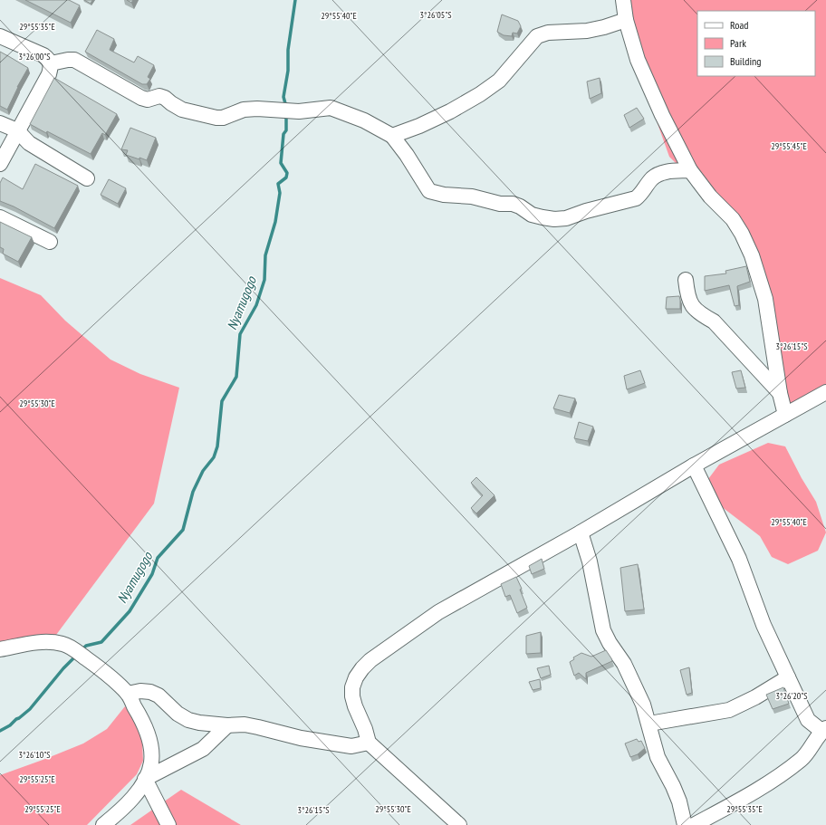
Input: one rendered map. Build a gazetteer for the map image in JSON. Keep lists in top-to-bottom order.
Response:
{
  "water": ["Nyamugogo"],
  "legend": ["Road", "Park", "Building"],
  "coordinates": [
    "3°26'05\"S",
    "29°55'40\"E",
    "29°55'35\"E",
    "3°26'00\"S",
    "29°55'45\"E",
    "3°26'15\"S",
    "29°55'30\"E",
    "3°26'20\"S",
    "3°26'10\"S",
    "29°55'25\"E"
  ]
}
